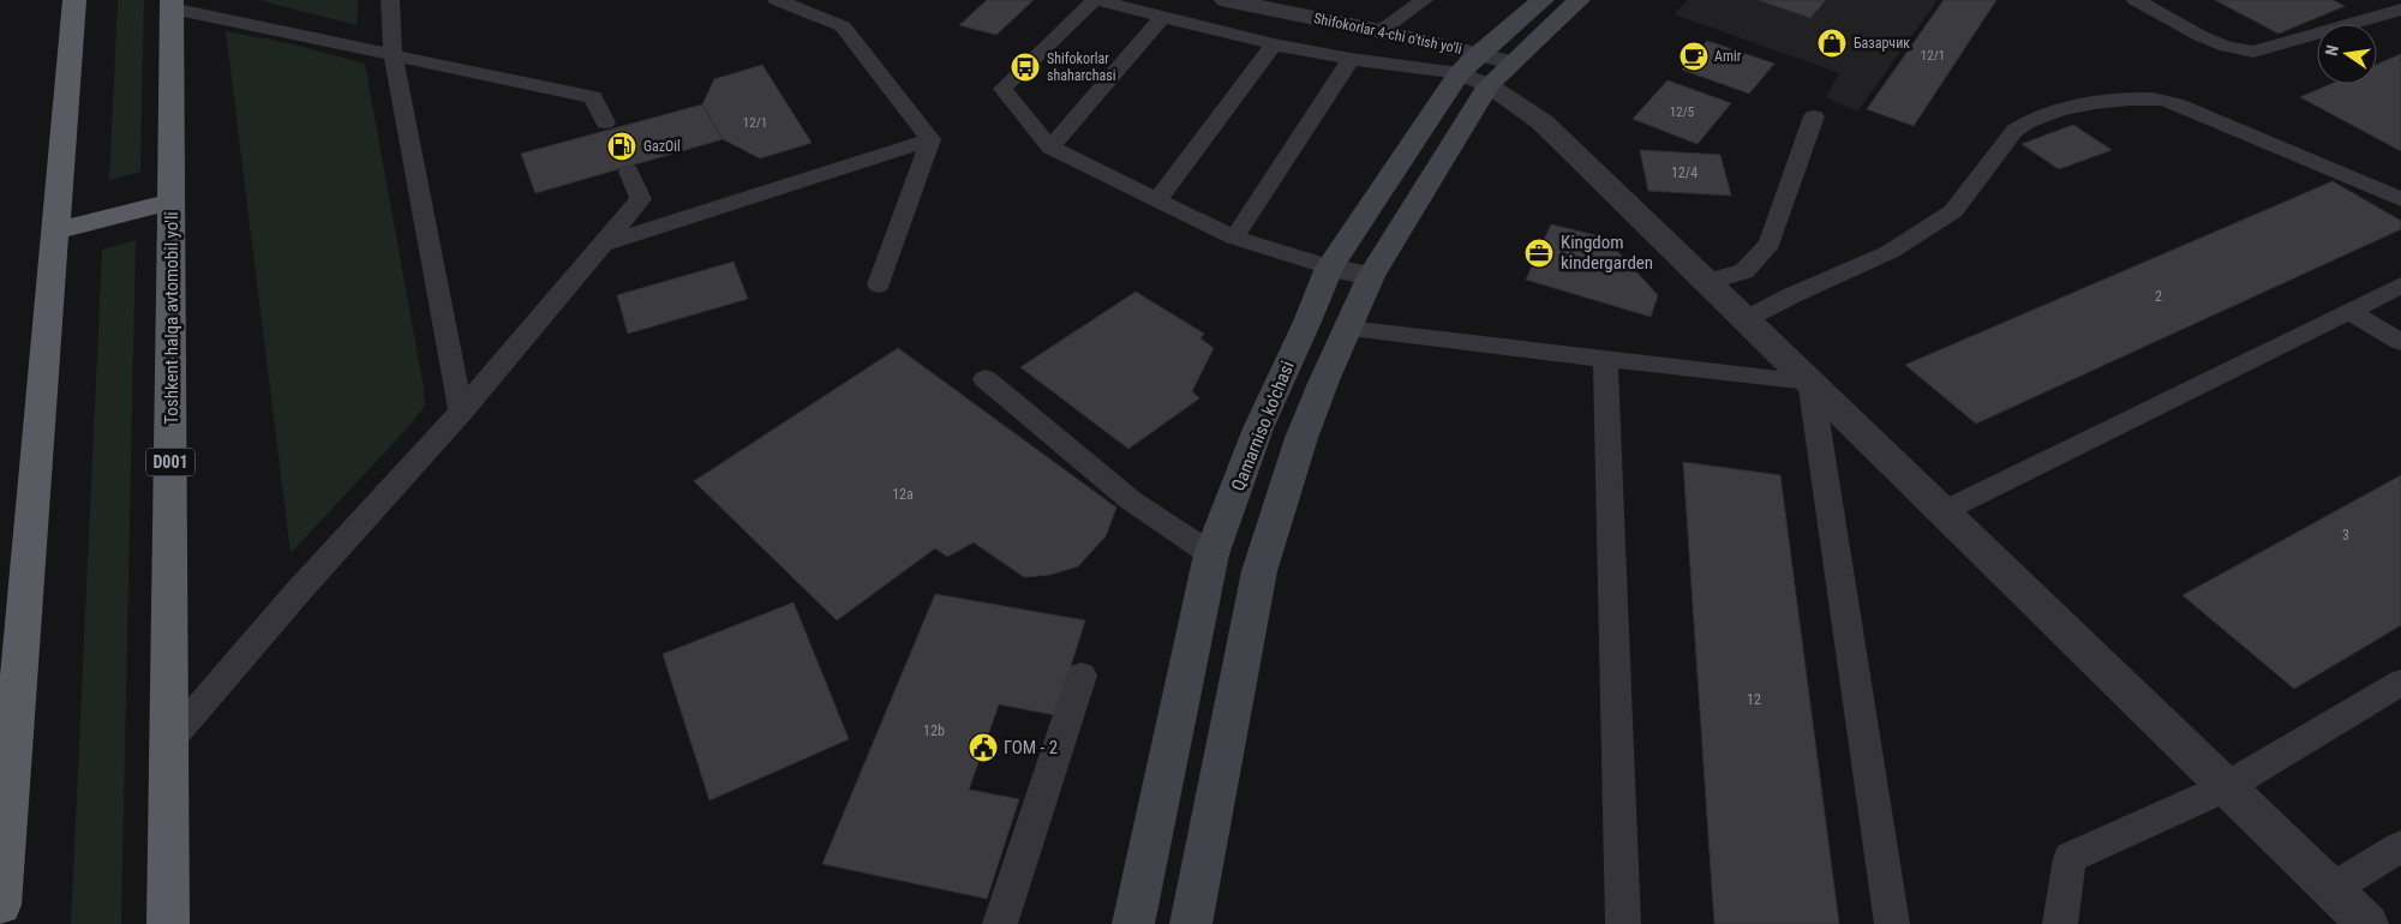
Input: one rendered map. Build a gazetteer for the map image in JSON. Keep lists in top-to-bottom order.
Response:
{
  "streets": {
    "highway": ["Toshkent halqa avtomobil yo'li", "D001"],
    "main road": ["Qamarniso ko'chasi"],
    "street": ["Shifokorlar 4-chi o'tish yo'li"]
  },
  "crossings": [
    ["Shifokorlar 4-chi o'tish yo'li", "Qamarniso ko'chasi"]
  ],
  "places": {
    "shop": ["Базарчик"],
    "cafe": ["Amir"],
    "bus stop": ["Shifokorlar shaharchasi"],
    "fuel station": ["GazOil"],
    "office": ["Kingdom kindergarden"],
    "public building": ["ГОМ - 2"]
  },
  "house_numbers": [
    "12/1",
    "12/5",
    "12/1",
    "12/4",
    "2",
    "12а",
    "3",
    "12",
    "12b"
  ],
  "north": "left"
}
